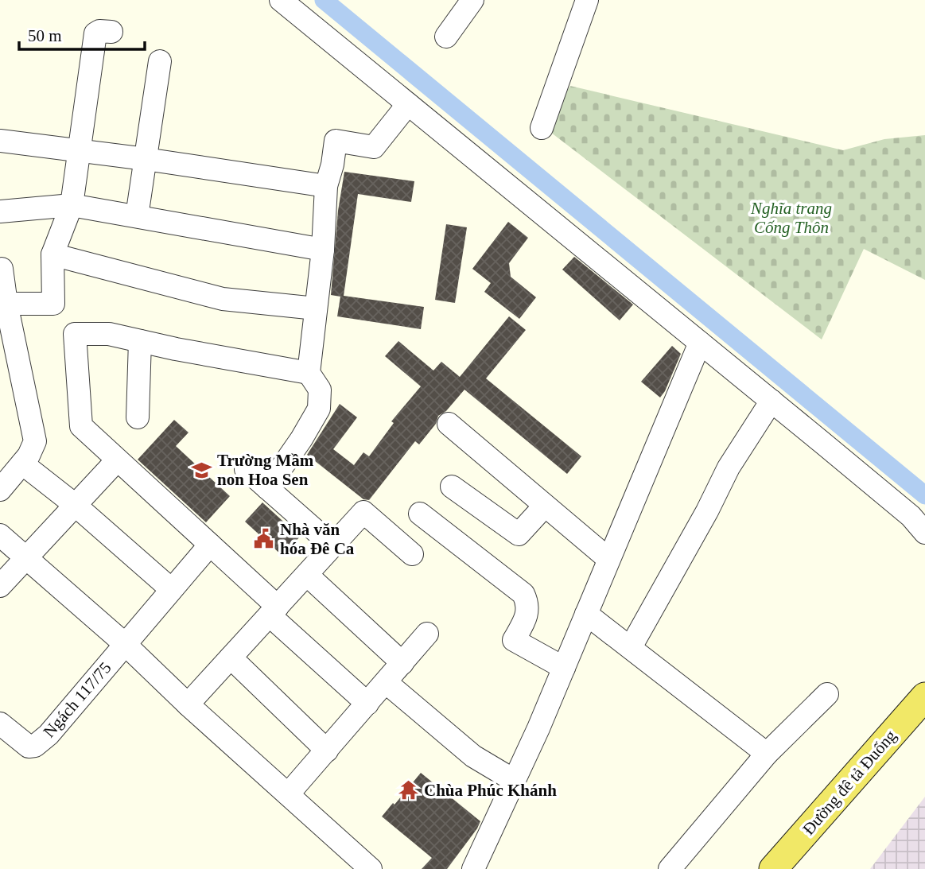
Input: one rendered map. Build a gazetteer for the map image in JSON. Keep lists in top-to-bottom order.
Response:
{
  "streets": {
    "main road": ["Đường đê tả Đuống"],
    "street": ["Ngách 117/75"]
  },
  "parks": ["Nghĩa trang Cống Thôn"],
  "places": {
    "school or university": ["Trường Mầm non Hoa Sen"],
    "public building": ["Nhà văn hóa Đê Ca"],
    "temple": ["Chùa Phúc Khánh"]
  },
  "scale_bar": "50 m"
}
